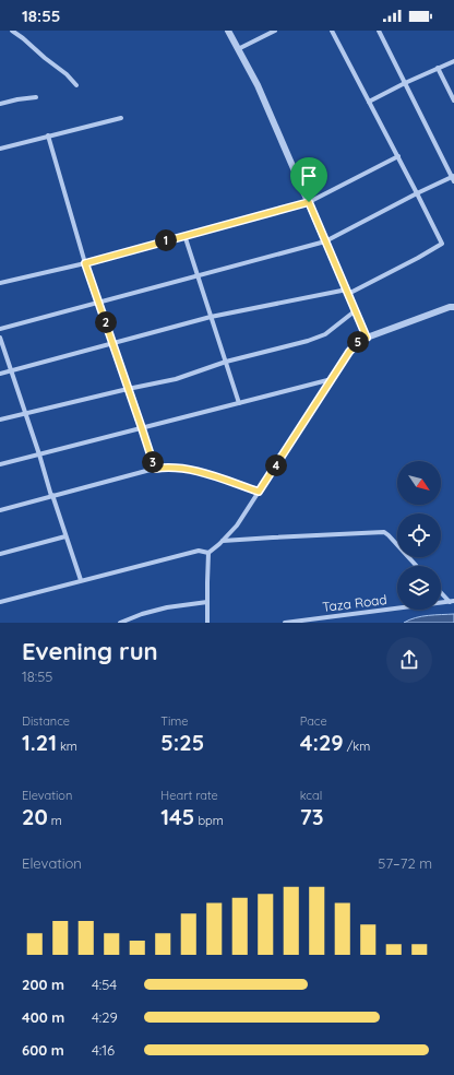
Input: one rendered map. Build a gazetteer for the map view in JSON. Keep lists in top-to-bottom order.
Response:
{
  "streets": {
    "street": ["Taza Road"]
  },
  "north": "bottom right",
  "page": {
    "status": "18:55",
    "pins": [
      "1",
      "2",
      "5",
      "3",
      "4"
    ],
    "heading": ["Evening run", "18:55"],
    "stats": [
      ["Distance", "1.21 km"],
      ["Time", "5:25"],
      ["Pace", "4:29 /km"],
      ["Elevation", "20 m"],
      ["Heart rate", "145 bpm"],
      ["kcal", "73"]
    ],
    "chart": ["Elevation", "57–72 m"],
    "list": [
      {
        "name": "200 m",
        "note": "4:54"
      },
      {
        "name": "400 m",
        "note": "4:29"
      },
      {
        "name": "600 m",
        "note": "4:16"
      }
    ]
  }
}
